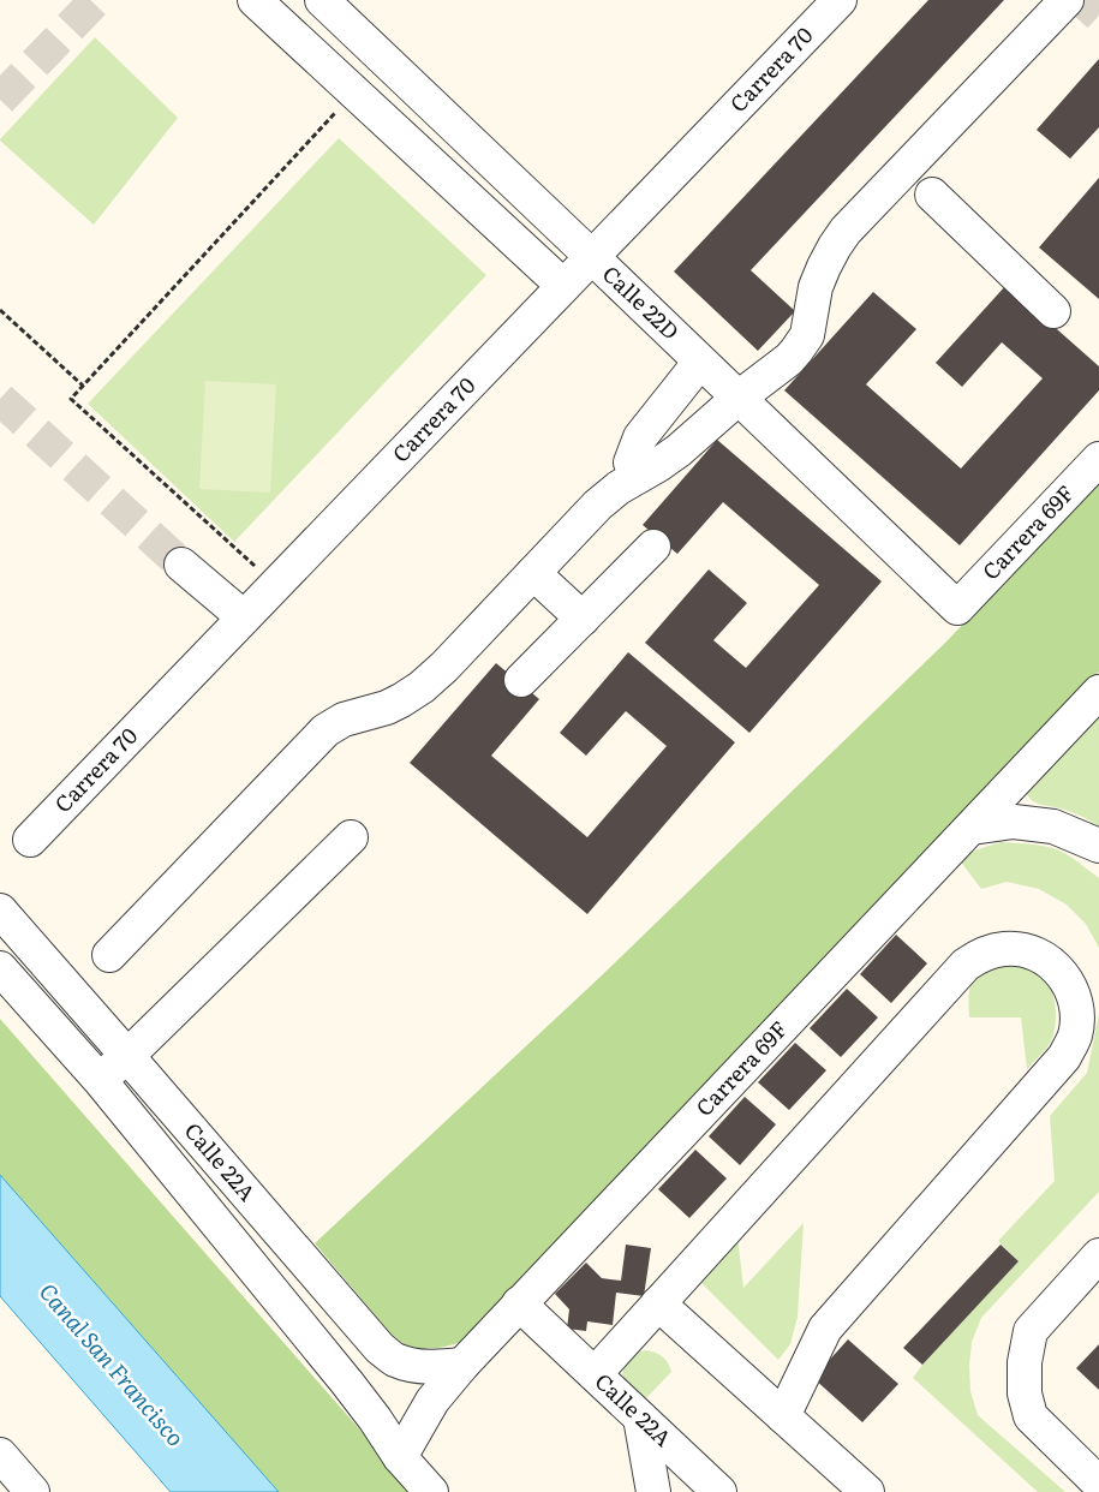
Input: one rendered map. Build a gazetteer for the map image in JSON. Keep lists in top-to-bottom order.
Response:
{
  "streets": {
    "street": [
      "Carrera 70",
      "Calle 22D",
      "Carrera 69F",
      "Calle 22A"
    ]
  },
  "crossings": [
    ["Carrera 70", "Calle 22D"],
    ["Calle 22D", "Carrera 69F"],
    ["Carrera 69F", "Calle 22A"]
  ],
  "water": ["Canal San Francisco"]
}
